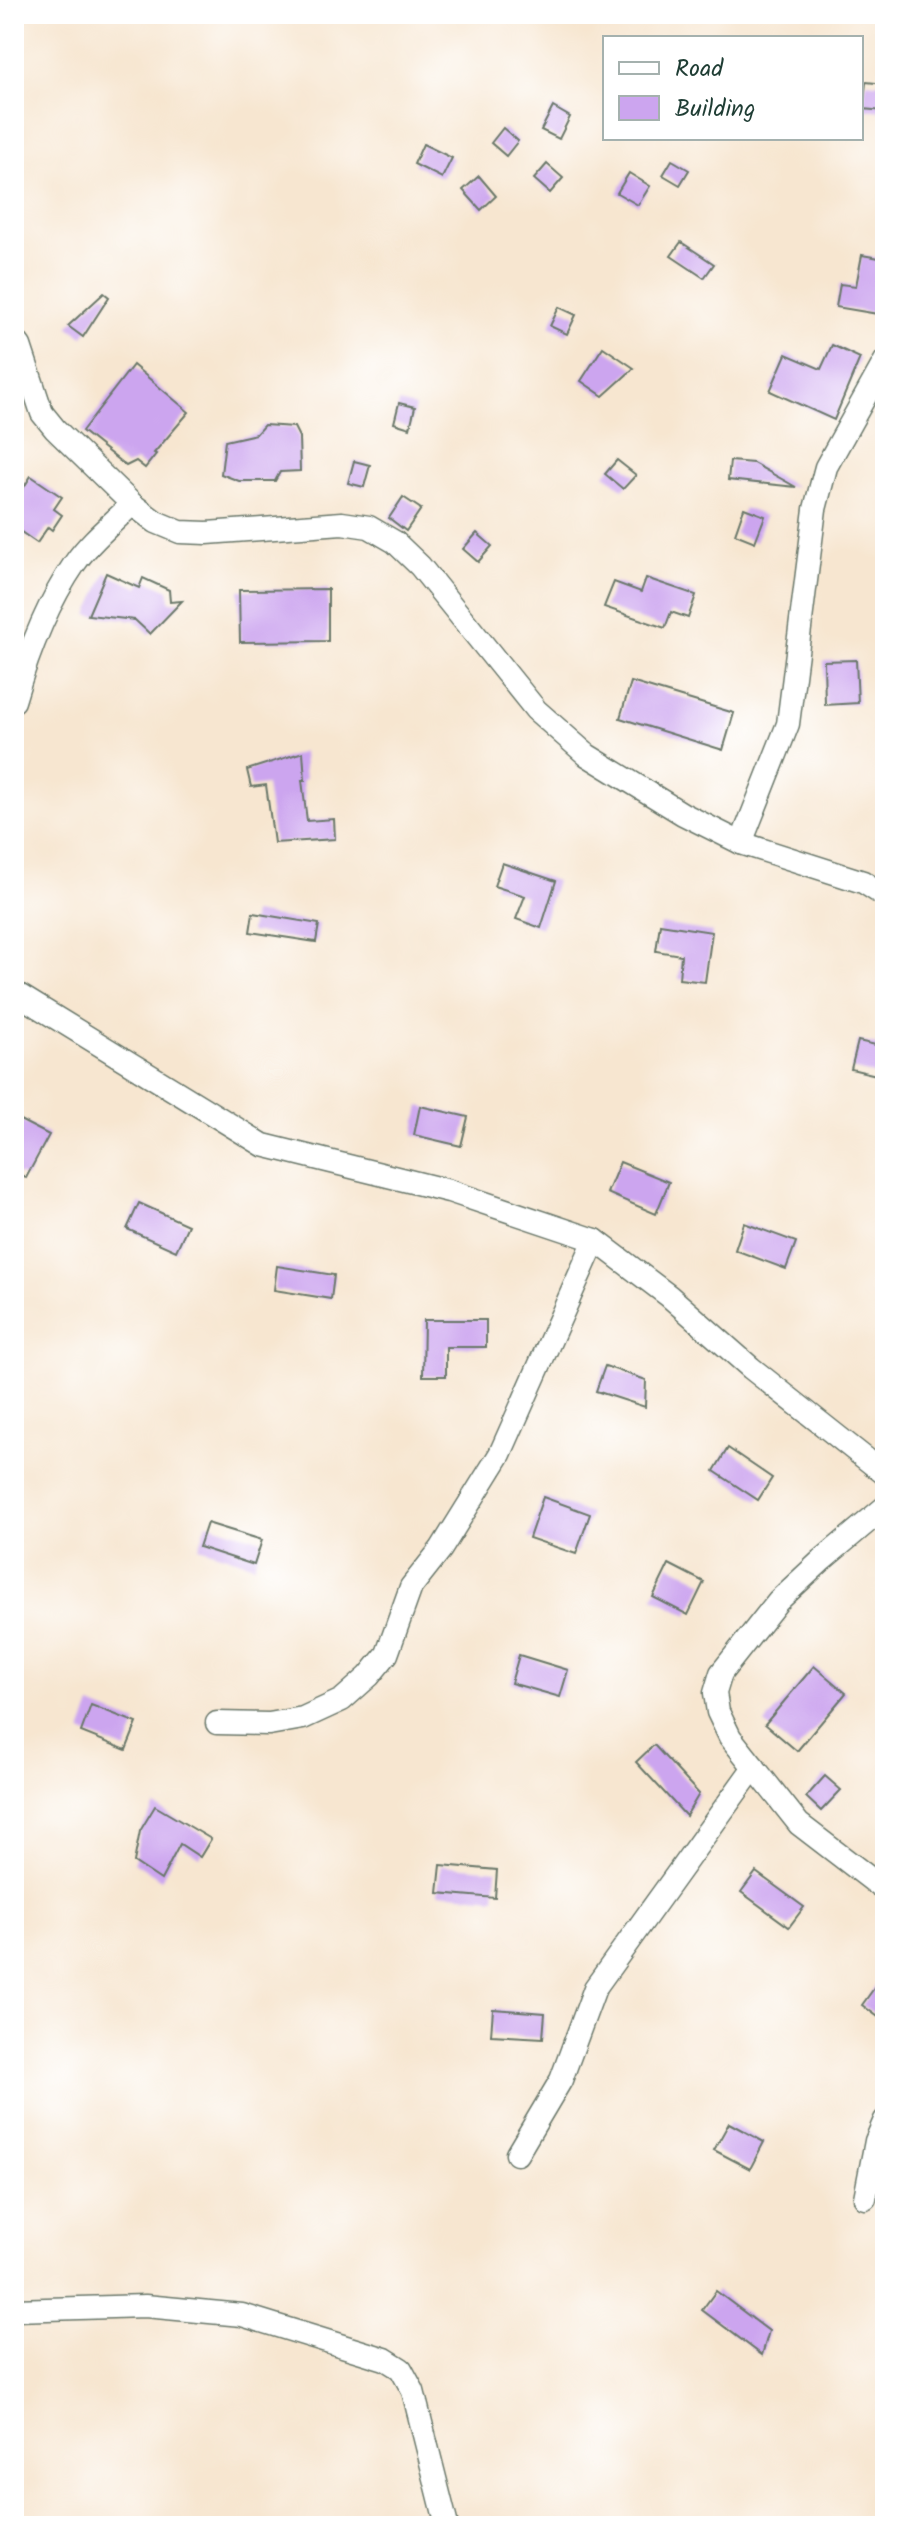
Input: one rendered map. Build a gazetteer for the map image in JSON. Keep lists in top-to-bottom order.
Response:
{
  "legend": ["Road", "Building"]
}
